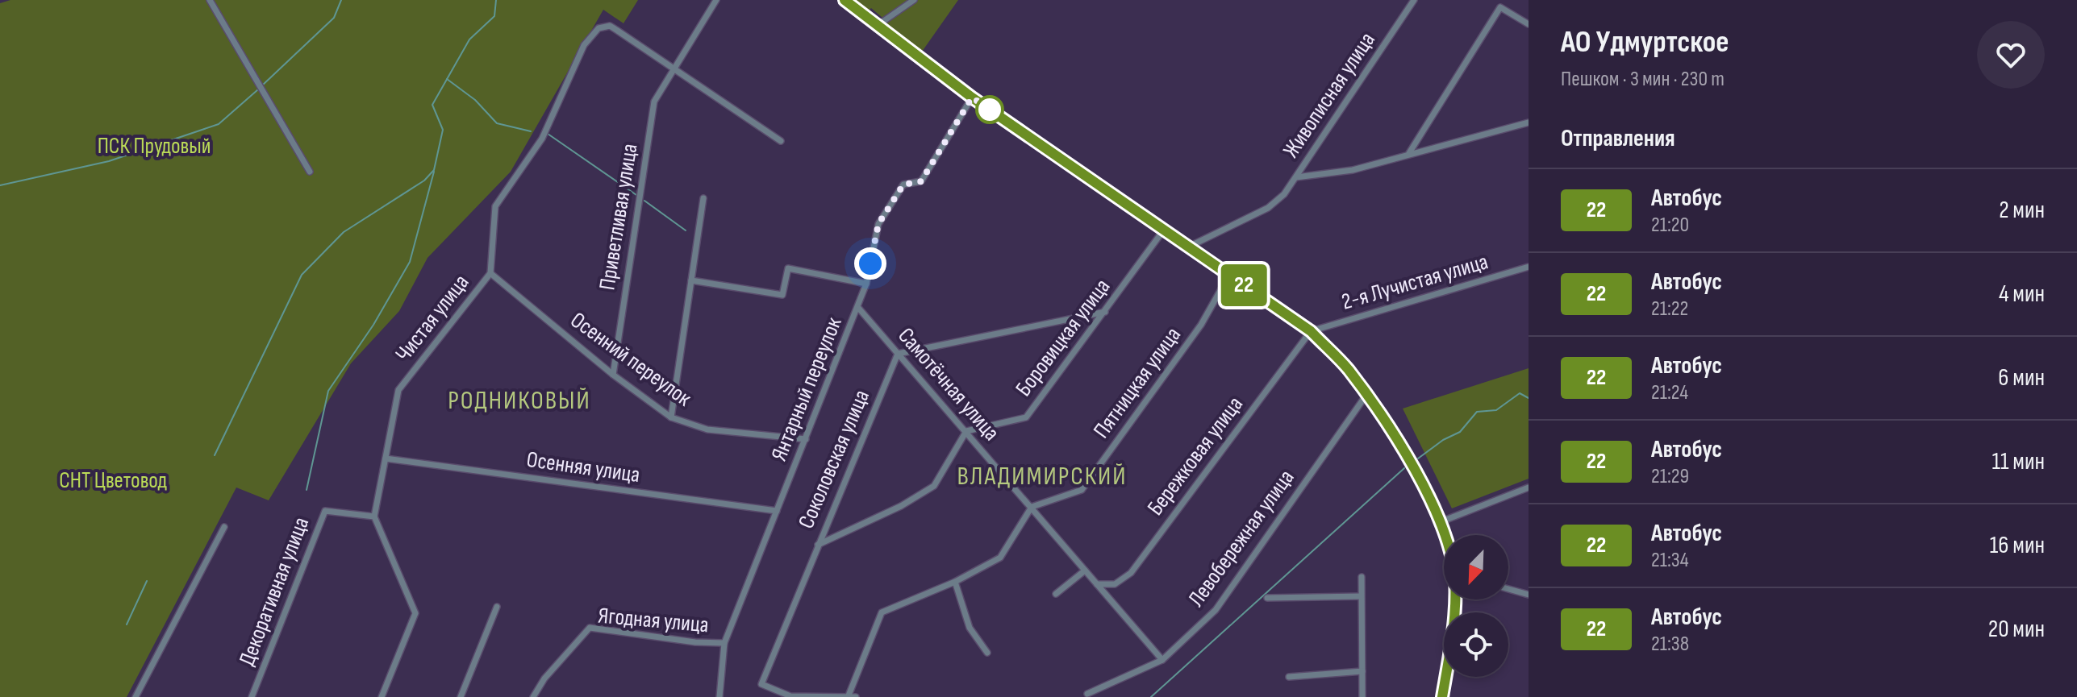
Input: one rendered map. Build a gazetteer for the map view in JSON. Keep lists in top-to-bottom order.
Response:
{
  "streets": {
    "street": [
      "Живописная улица",
      "Приветливая улица",
      "2-я Лучистая улица",
      "Чистая улица",
      "Боровицкая улица",
      "Осенний переулок",
      "Пятницкая улица",
      "Самотёчная улица",
      "Янтарный переулок",
      "Бережковая улица",
      "Соколовская улица",
      "Осенняя улица",
      "Левобережная улица",
      "Декоративная улица",
      "Ягодная улица"
    ]
  },
  "crossings": [
    ["Приветливая улица", "Чистая улица"],
    ["Приветливая улица", "Осенний переулок"],
    ["2-я Лучистая улица", "Бережковая улица"],
    ["Чистая улица", "Осенний переулок"],
    ["Чистая улица", "Осенняя улица"],
    ["Чистая улица", "Декоративная улица"],
    ["Боровицкая улица", "Самотёчная улица"],
    ["Осенний переулок", "Янтарный переулок"],
    ["Пятницкая улица", "Самотёчная улица"],
    ["Самотёчная улица", "Янтарный переулок"],
    ["Самотёчная улица", "Бережковая улица"],
    ["Самотёчная улица", "Соколовская улица"],
    ["Самотёчная улица", "Левобережная улица"],
    ["Янтарный переулок", "Осенняя улица"],
    ["Янтарный переулок", "Ягодная улица"]
  ],
  "districts": ["РОДНИКОВЫЙ", "ВЛАДИМИРСКИЙ"],
  "parks": ["ПСК Прудовый", "СНТ Цветовод"],
  "lines": ["bus line 22"],
  "north": "bottom left",
  "page": {
    "on_map": "22",
    "heading": [
      ["АО Удмуртское", "Пешком · 3 мин · 230 m"],
      "Отправления"
    ],
    "list": [
      {
        "mark": "22",
        "name": "Автобус",
        "note": "21:20",
        "value": "2 мин"
      },
      {
        "mark": "22",
        "name": "Автобус",
        "note": "21:22",
        "value": "4 мин"
      },
      {
        "mark": "22",
        "name": "Автобус",
        "note": "21:24",
        "value": "6 мин"
      },
      {
        "mark": "22",
        "name": "Автобус",
        "note": "21:29",
        "value": "11 мин"
      },
      {
        "mark": "22",
        "name": "Автобус",
        "note": "21:34",
        "value": "16 мин"
      },
      {
        "mark": "22",
        "name": "Автобус",
        "note": "21:38",
        "value": "20 мин"
      }
    ]
  }
}
